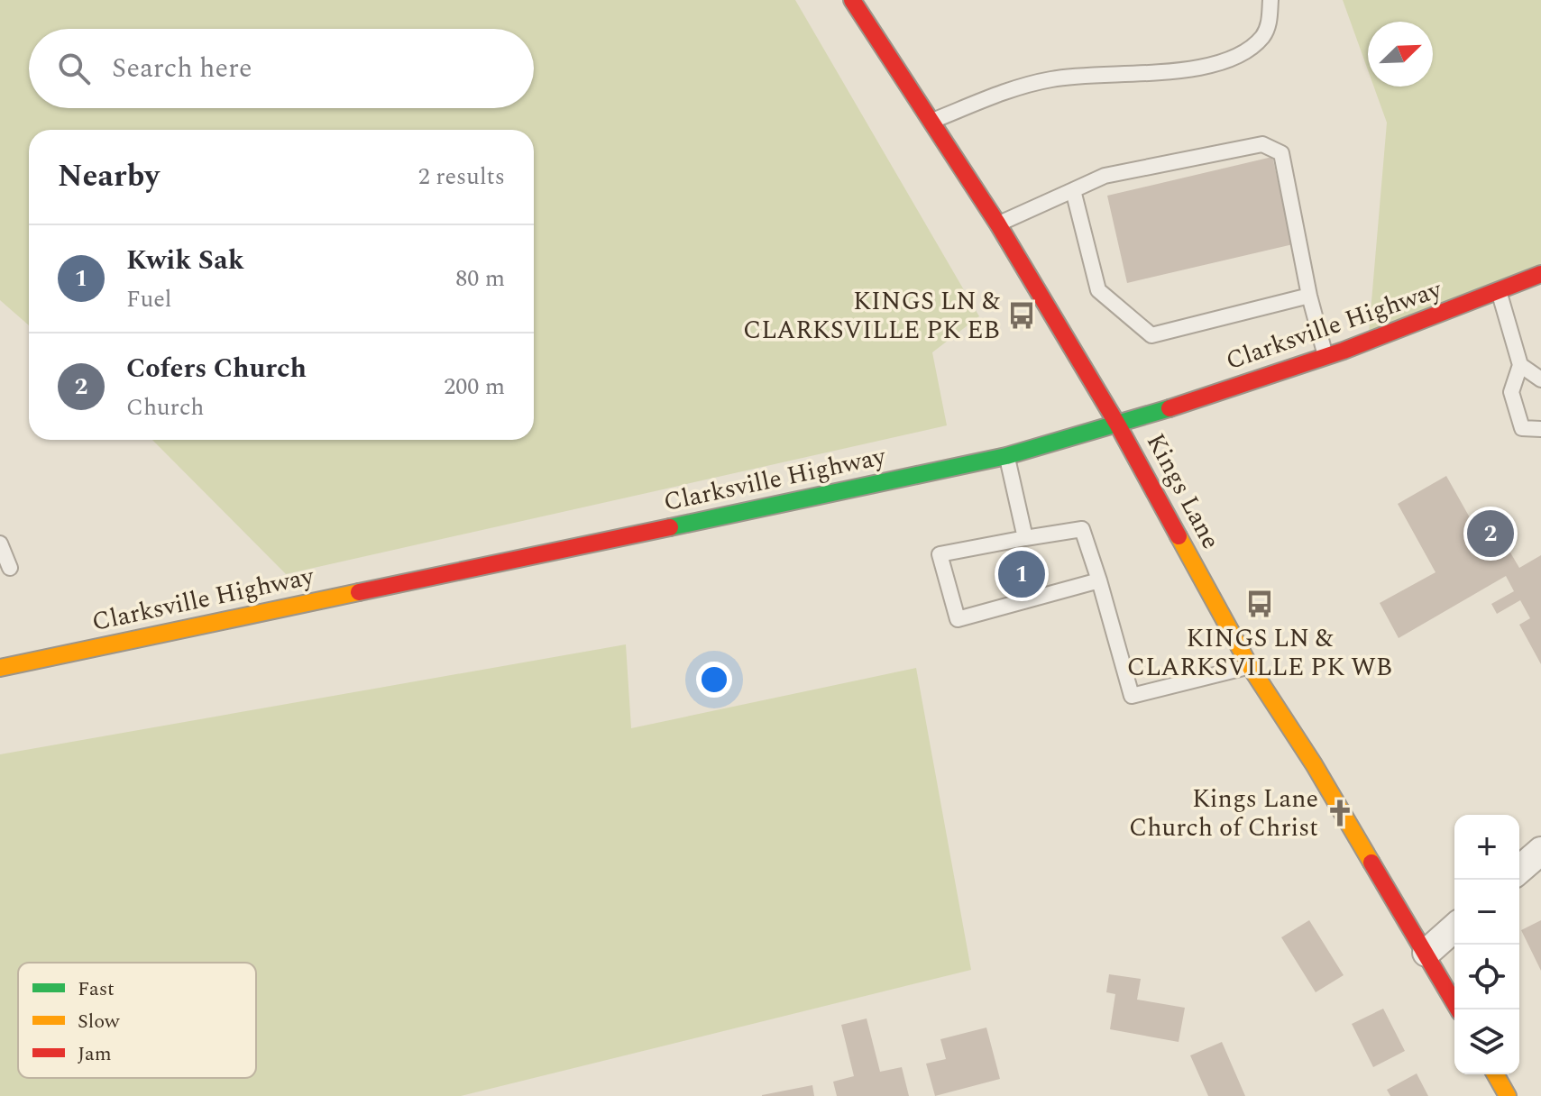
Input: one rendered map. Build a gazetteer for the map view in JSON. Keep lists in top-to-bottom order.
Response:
{
  "streets": {
    "main road": ["Clarksville Highway", "Kings Lane"]
  },
  "crossings": [
    ["Clarksville Highway", "Kings Lane"]
  ],
  "places": {
    "bus stop": ["KINGS LN & CLARKSVILLE PK EB", "KINGS LN & CLARKSVILLE PK WB"],
    "church": ["Kings Lane Church of Christ"]
  },
  "legend": ["Fast", "Slow", "Jam"],
  "north": "top right",
  "page": {
    "search": "Search here",
    "heading": ["Nearby", "2 results"],
    "list": [
      {
        "mark": "1",
        "name": "Kwik Sak",
        "note": "Fuel",
        "value": "80 m"
      },
      {
        "mark": "2",
        "name": "Cofers Church",
        "note": "Church",
        "value": "200 m"
      }
    ],
    "pins": ["2", "1"],
    "map_buttons": ["+", "−"]
  }
}
